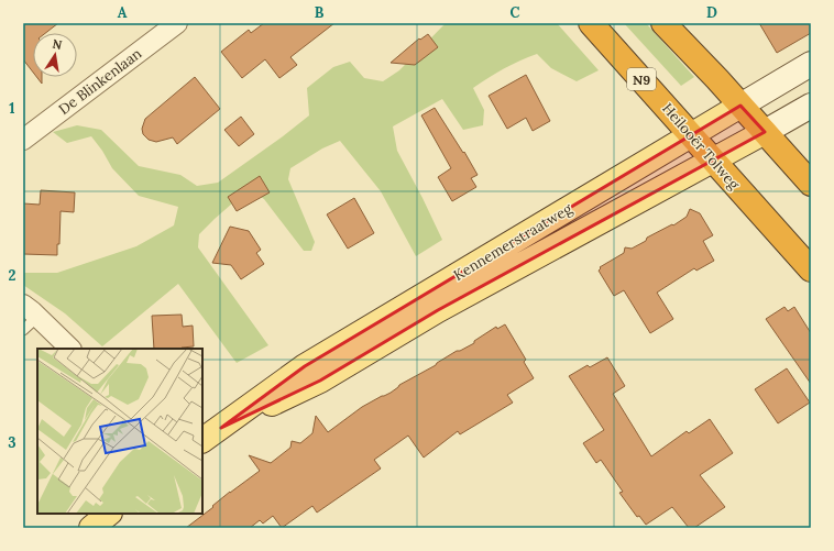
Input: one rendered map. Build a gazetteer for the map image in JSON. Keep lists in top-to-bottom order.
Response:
{
  "streets": {
    "highway": ["N9", "Heilooër Tolweg"],
    "main road": ["Kennemerstraatweg"],
    "street": ["De Blinkenlaan"]
  },
  "crossings": [
    ["Heilooër Tolweg", "Kennemerstraatweg"]
  ],
  "north": "top",
  "grid": {
    "columns": [
      "A",
      "B",
      "C",
      "D"
    ],
    "rows": ["1", "2", "3"]
  }
}
